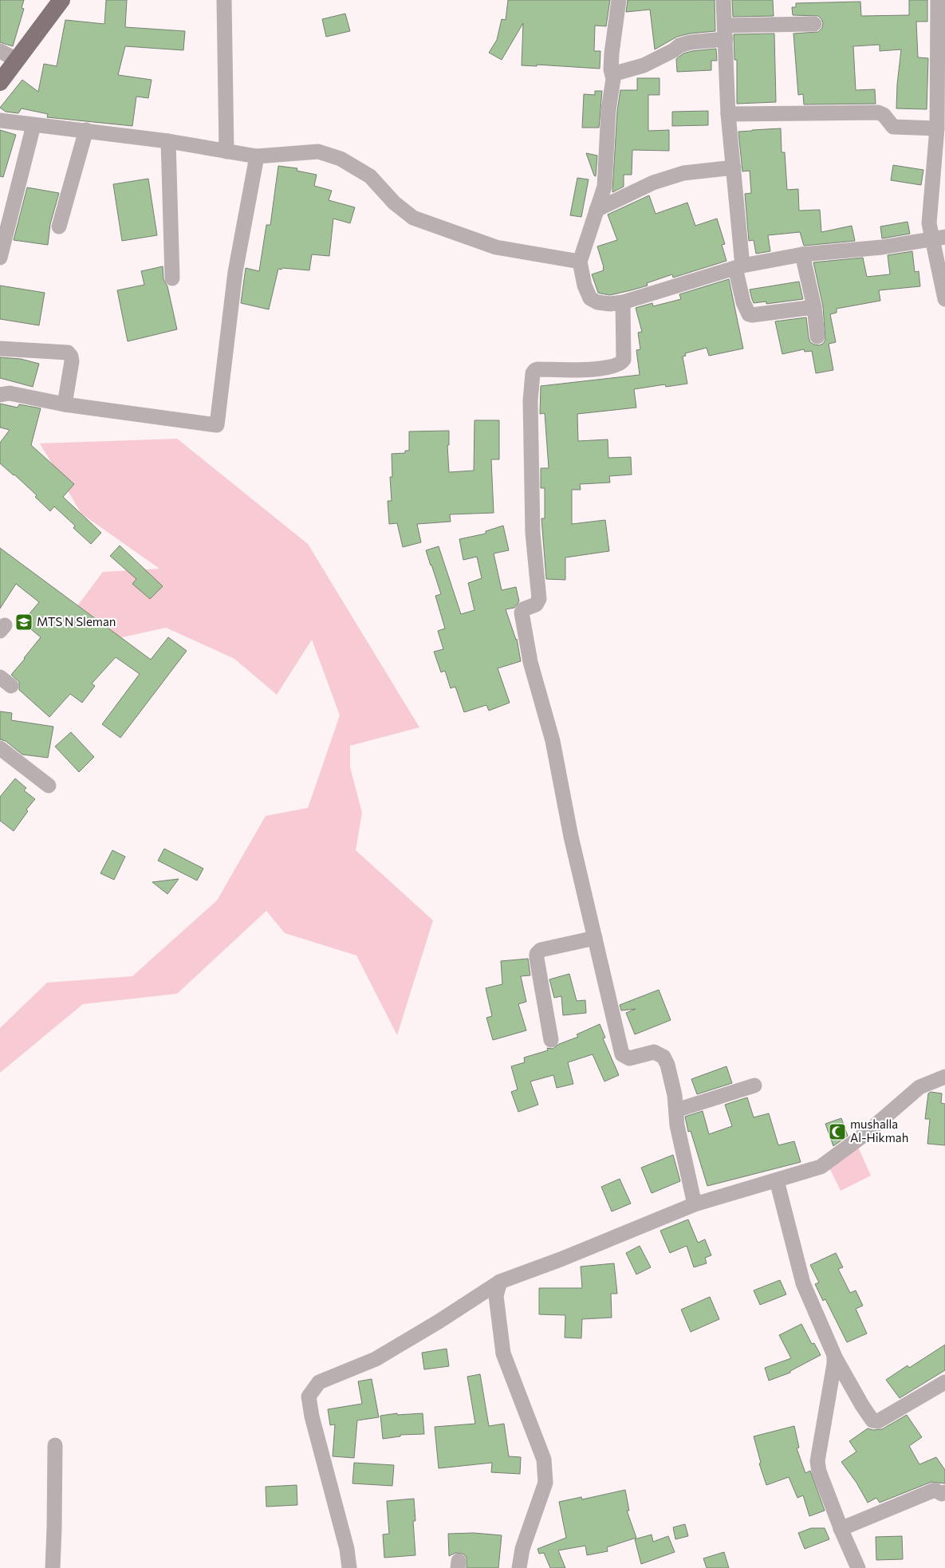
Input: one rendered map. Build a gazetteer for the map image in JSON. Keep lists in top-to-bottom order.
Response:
{
  "places": {
    "school or university": ["MTS N Sleman"],
    "mosque": ["mushalla Al-Hikmah"]
  }
}
